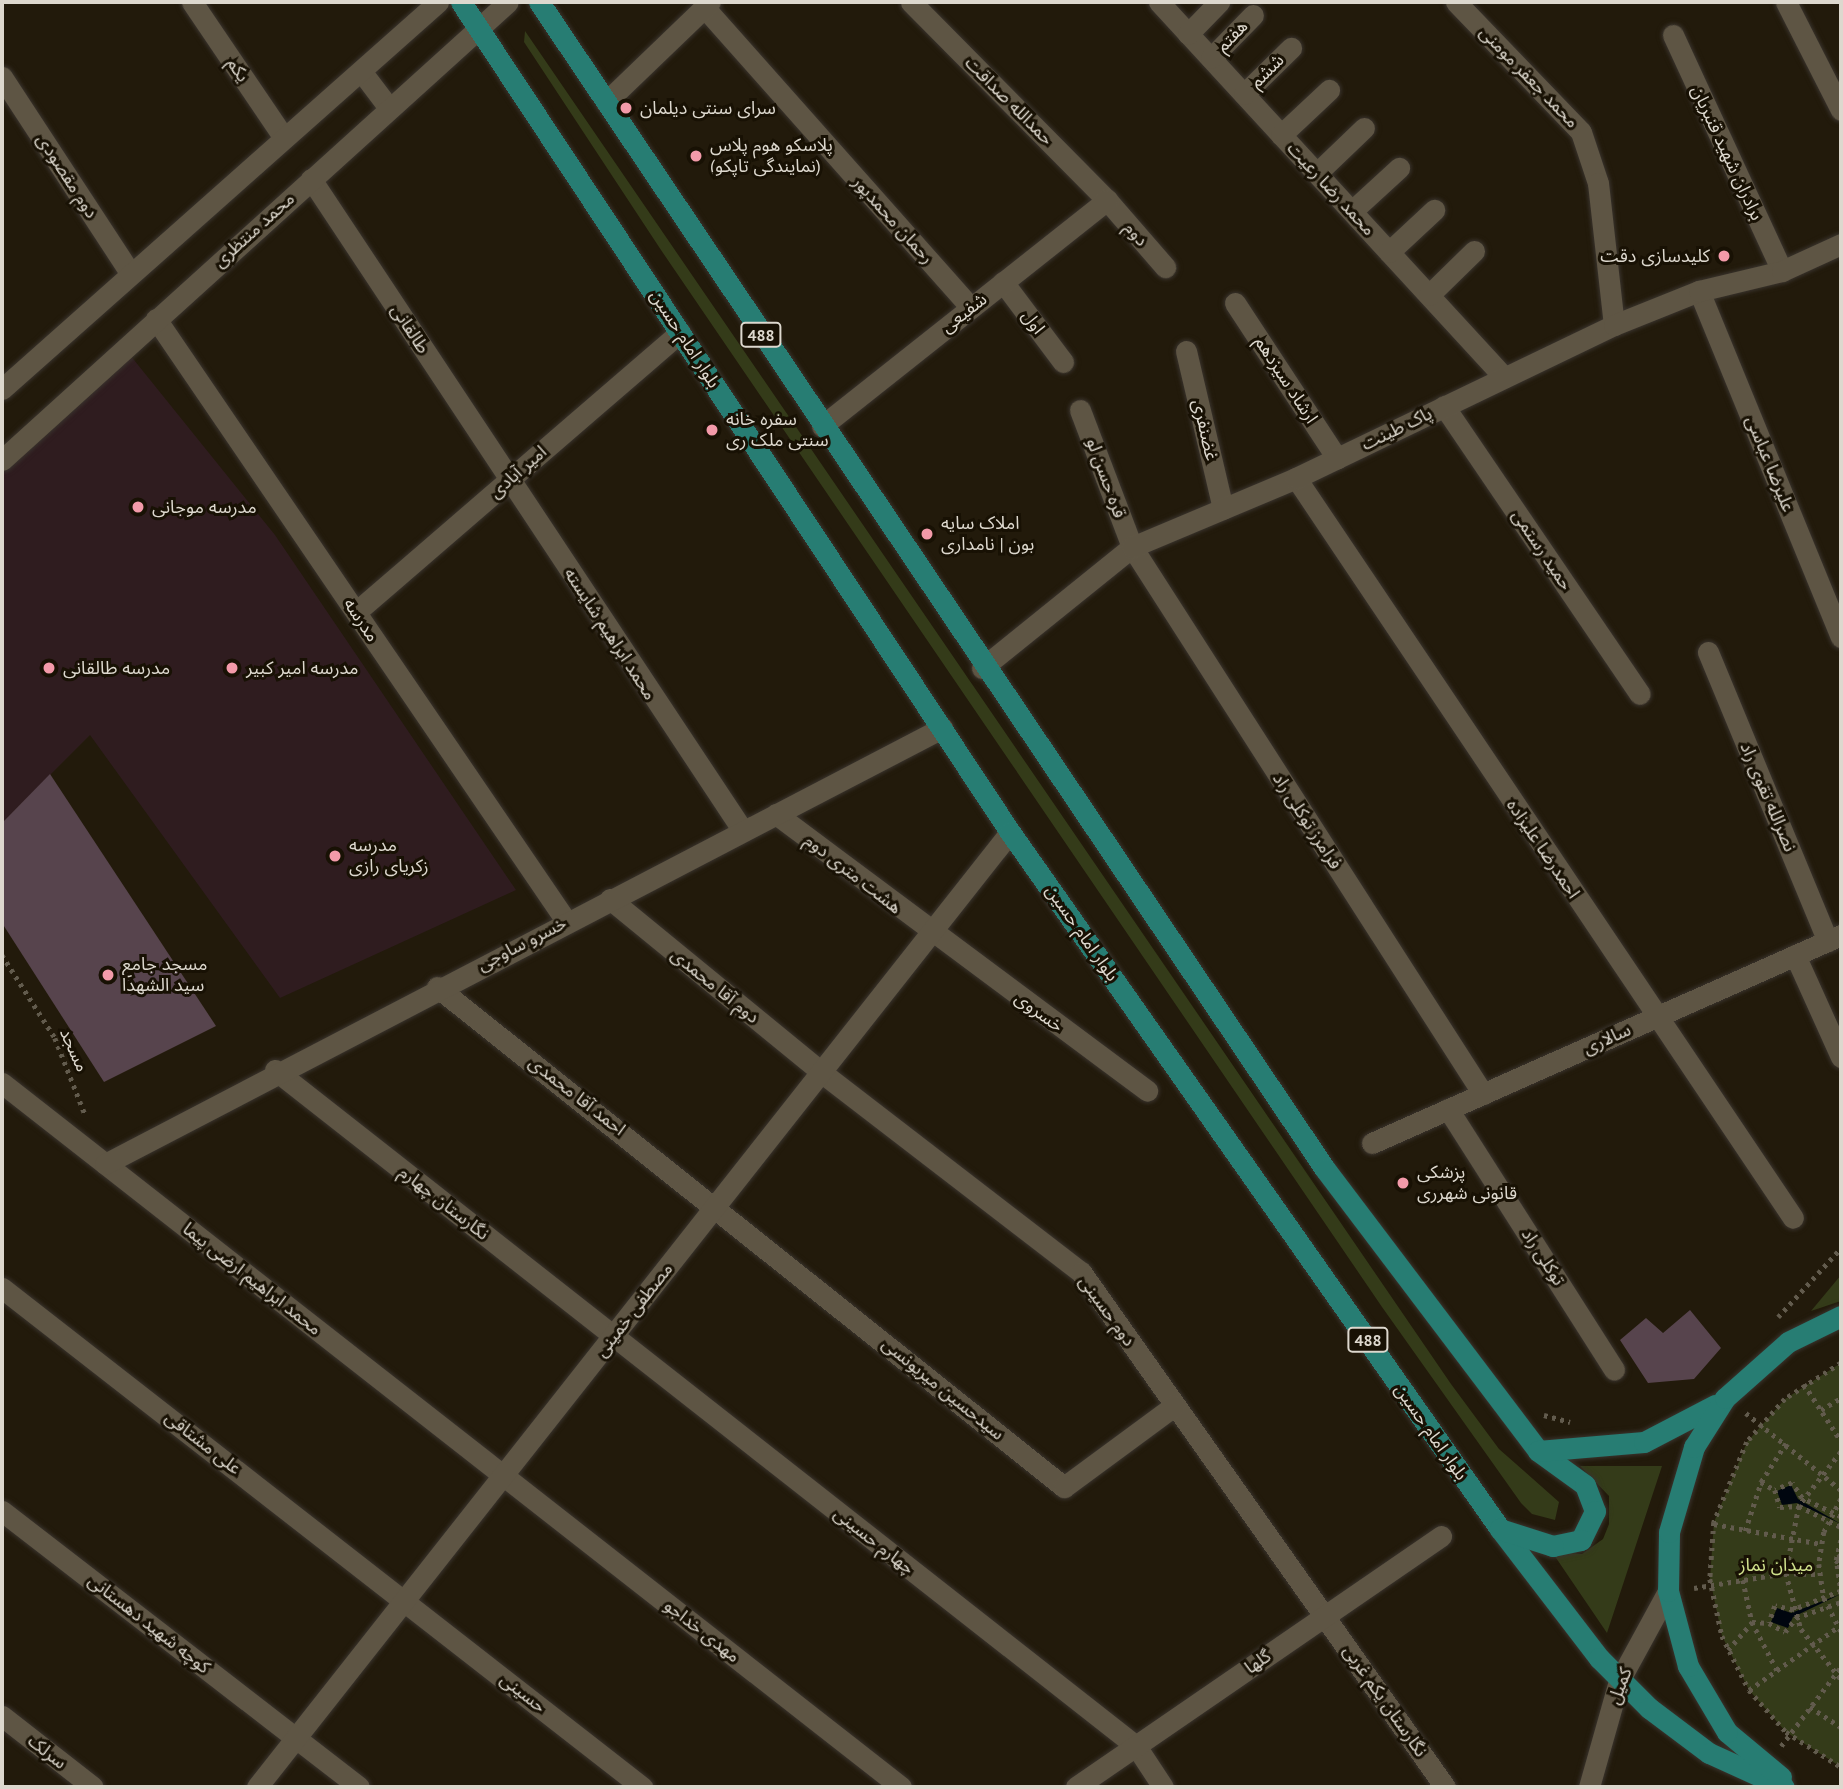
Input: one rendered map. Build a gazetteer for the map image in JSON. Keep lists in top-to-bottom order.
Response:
{
  "streets": {
    "main road": ["488", "بلوار امام حسین"],
    "street": [
      "هفتم",
      "یکم",
      "ششم",
      "محمد جعفر مومنی",
      "حمدالله صداقت",
      "برادران شهید قنبریان",
      "دوم مقصودی",
      "محمد رضا رعیت",
      "رحمان محمدپور",
      "محمد منتظری",
      "دوم",
      "شفیعی",
      "اول",
      "طالقانی",
      "ارشاد سیزدهم",
      "پاک طینت",
      "غضنفری",
      "علیرضا عباسی",
      "امیر آبادی",
      "قره حسن لو",
      "حمید رستمی",
      "مدرسه",
      "محمد ابراهیم شایسته",
      "نصرالله تقوی راد",
      "فرامرز توکلی راد",
      "احمدرضا علیزاده",
      "هشت متری دوم",
      "خسرو ساوجی",
      "دوم آقا محمدی",
      "خسروی",
      "سالاری",
      "احمد آقا محمدی",
      "نگارستان چهارم",
      "توکلی راد",
      "محمد ابراهیم ارضی پیما",
      "مصطفی خمینی",
      "دوم حسینی",
      "سیدحسین میریونسی",
      "علی مشتاقی",
      "چهارم حسینی",
      "کوچه شهید دهستانی",
      "مهدی خداجو",
      "گلها",
      "کمیل",
      "حسینی",
      "نگارستان یکم غربی",
      "سرلک"
    ],
    "path": ["مسجد"]
  },
  "crossings": [
    ["هفتم", "محمد رضا رعیت"],
    ["ششم", "محمد رضا رعیت"],
    ["محمد جعفر مومنی", "پاک طینت"],
    ["حمدالله صداقت", "دوم"],
    ["حمدالله صداقت", "شفیعی"],
    ["برادران شهید قنبریان", "پاک طینت"],
    ["محمد رضا رعیت", "پاک طینت"],
    ["رحمان محمدپور", "شفیعی"],
    ["محمد منتظری", "طالقانی"],
    ["محمد منتظری", "بلوار امام حسین"],
    ["محمد منتظری", "مدرسه"],
    ["دوم", "شفیعی"],
    ["شفیعی", "اول"],
    ["شفیعی", "488"],
    ["طالقانی", "امیر آبادی"],
    ["طالقانی", "محمد ابراهیم شایسته"],
    ["488", "پاک طینت"],
    ["بلوار امام حسین", "امیر آبادی"],
    ["بلوار امام حسین", "خسرو ساوجی"],
    ["بلوار امام حسین", "مصطفی خمینی"],
    ["بلوار امام حسین", "کمیل"],
    ["ارشاد سیزدهم", "پاک طینت"],
    ["پاک طینت", "غضنفری"],
    ["پاک طینت", "علیرضا عباسی"],
    ["پاک طینت", "قره حسن لو"],
    ["پاک طینت", "حمید رستمی"],
    ["پاک طینت", "فرامرز توکلی راد"],
    ["پاک طینت", "احمدرضا علیزاده"],
    ["امیر آبادی", "مدرسه"],
    ["امیر آبادی", "محمد ابراهیم شایسته"],
    ["قره حسن لو", "فرامرز توکلی راد"],
    ["مدرسه", "خسرو ساوجی"],
    ["محمد ابراهیم شایسته", "خسرو ساوجی"],
    ["نصرالله تقوی راد", "سالاری"],
    ["فرامرز توکلی راد", "سالاری"],
    ["احمدرضا علیزاده", "سالاری"],
    ["هشت متری دوم", "خسرو ساوجی"],
    ["هشت متری دوم", "خسروی"],
    ["هشت متری دوم", "مصطفی خمینی"],
    ["خسرو ساوجی", "دوم آقا محمدی"],
    ["خسرو ساوجی", "مسجد"],
    ["خسرو ساوجی", "احمد آقا محمدی"],
    ["خسرو ساوجی", "نگارستان چهارم"],
    ["خسرو ساوجی", "محمد ابراهیم ارضی پیما"],
    ["دوم آقا محمدی", "مصطفی خمینی"],
    ["دوم آقا محمدی", "دوم حسینی"],
    ["خسروی", "مصطفی خمینی"],
    ["سالاری", "توکلی راد"],
    ["مسجد", "محمد ابراهیم ارضی پیما"],
    ["احمد آقا محمدی", "مصطفی خمینی"],
    ["احمد آقا محمدی", "سیدحسین میریونسی"],
    ["نگارستان چهارم", "مصطفی خمینی"],
    ["نگارستان چهارم", "چهارم حسینی"],
    ["محمد ابراهیم ارضی پیما", "مصطفی خمینی"],
    ["محمد ابراهیم ارضی پیما", "مهدی خداجو"],
    ["مصطفی خمینی", "دوم حسینی"],
    ["مصطفی خمینی", "سیدحسین میریونسی"],
    ["مصطفی خمینی", "علی مشتاقی"],
    ["مصطفی خمینی", "چهارم حسینی"],
    ["مصطفی خمینی", "کوچه شهید دهستانی"],
    ["مصطفی خمینی", "مهدی خداجو"],
    ["مصطفی خمینی", "حسینی"],
    ["دوم حسینی", "سیدحسین میریونسی"],
    ["دوم حسینی", "گلها"],
    ["دوم حسینی", "نگارستان یکم غربی"],
    ["علی مشتاقی", "حسینی"],
    ["چهارم حسینی", "گلها"],
    ["گلها", "نگارستان یکم غربی"]
  ],
  "parks": ["میدان نماز"],
  "places": [
    "سرای سنتی دیلمان",
    "پلاسکو هوم پلاس (نمایندگی تاپکو)",
    "کلیدسازی دقت",
    "سفره خانه سنتی ملک ری",
    "مدرسه موجانی",
    "املاک سایه بون | نامداری",
    "مدرسه طالقانی",
    "مدرسه امیر کبیر",
    "مدرسه زکریای رازی",
    "مسجد جامع سید الشهدا",
    "پزشکی قانونی شهرری"
  ]
}
